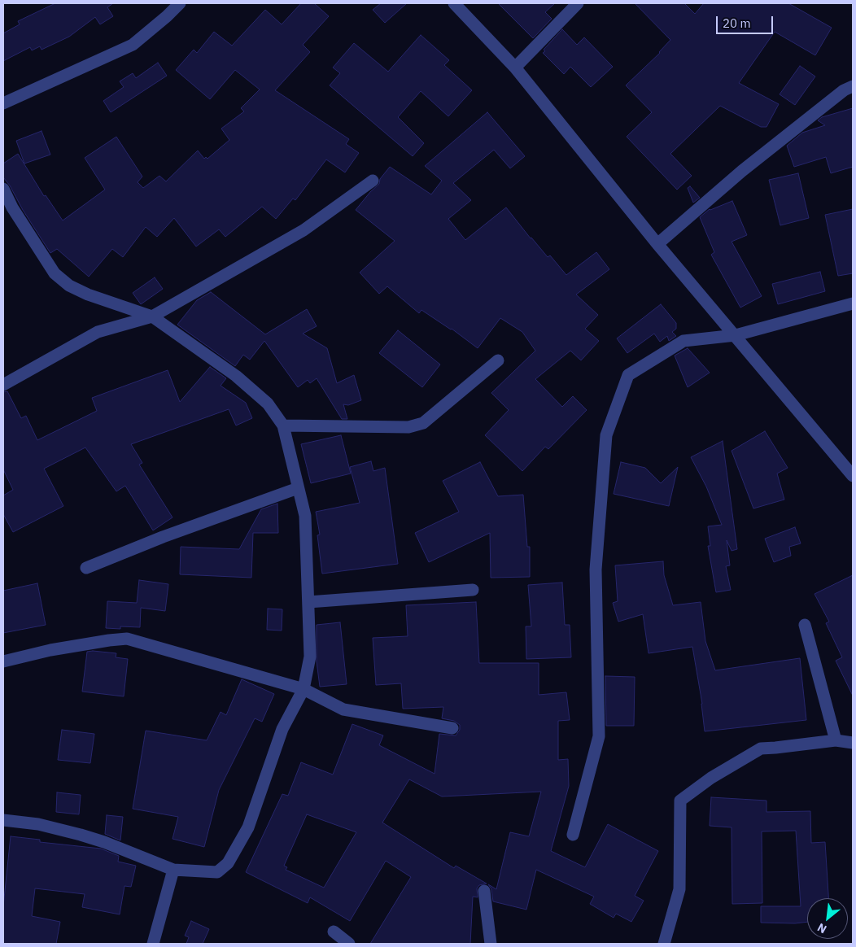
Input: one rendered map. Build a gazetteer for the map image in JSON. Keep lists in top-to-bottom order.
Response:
{
  "scale_bar": "20 m",
  "north": "bottom left"
}
